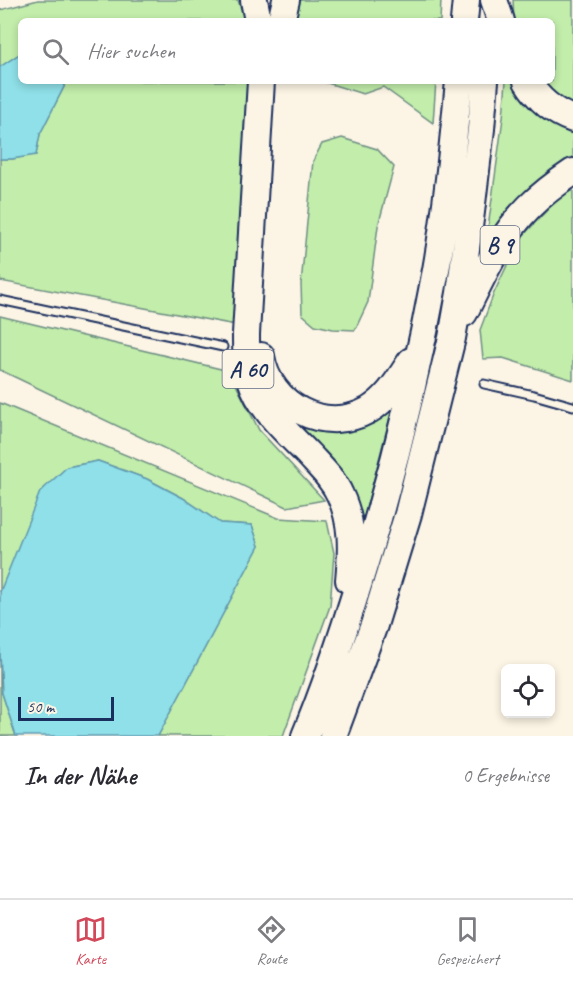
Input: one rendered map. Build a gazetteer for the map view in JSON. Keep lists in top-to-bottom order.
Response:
{
  "streets": {
    "highway": ["B 9", "A 60"]
  },
  "scale_bar": "50 m",
  "page": {
    "search": "Hier suchen",
    "scale": "50 m",
    "heading": ["In der Nähe", "0 Ergebnisse"],
    "nav": ["Karte", "Route", "Gespeichert"]
  }
}
